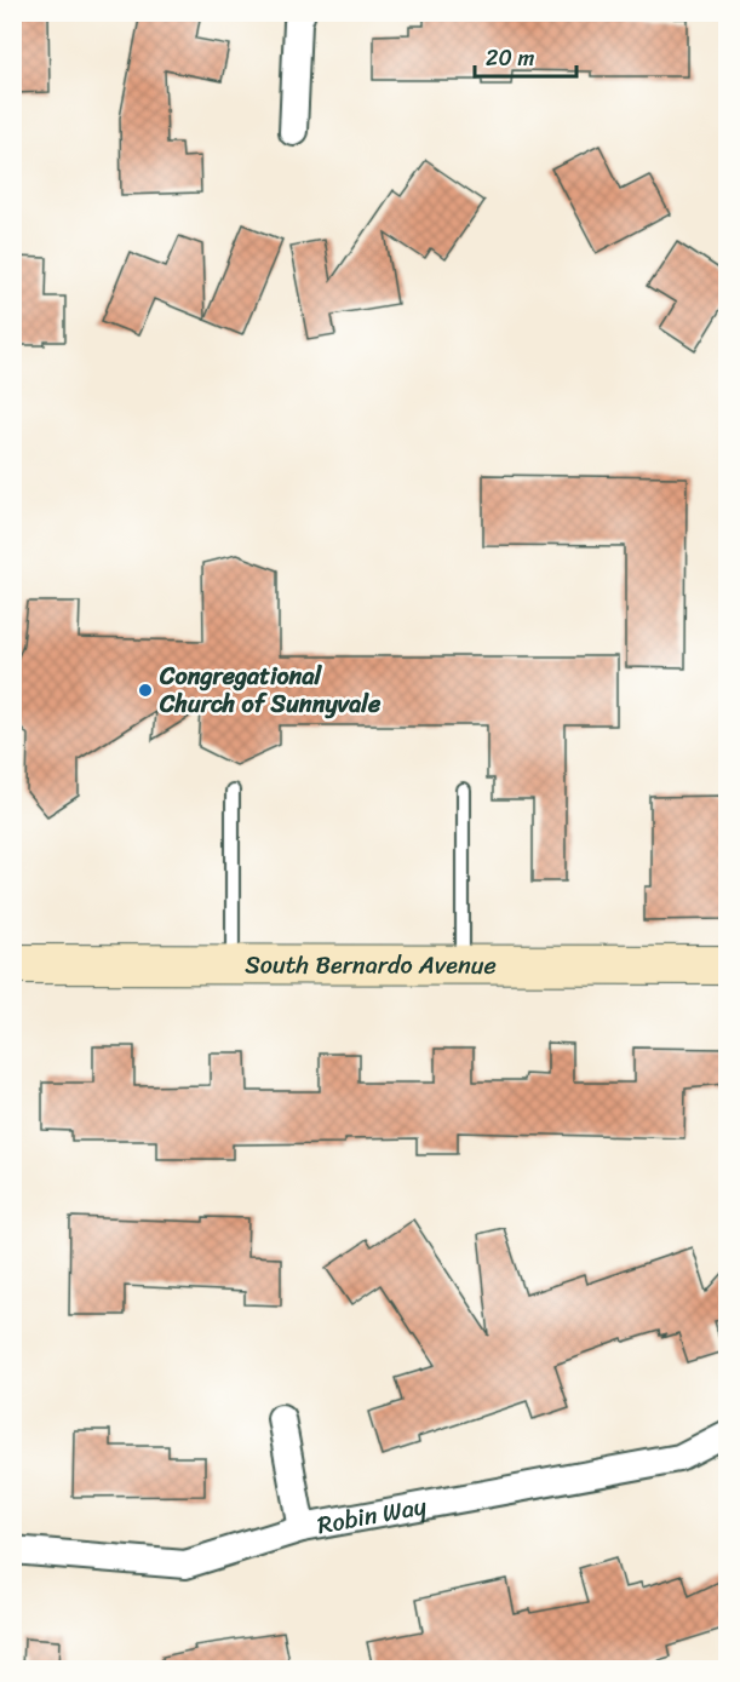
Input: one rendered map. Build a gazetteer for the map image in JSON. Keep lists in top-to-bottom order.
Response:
{
  "streets": {
    "street": ["South Bernardo Avenue", "Robin Way"]
  },
  "places": ["Congregational Church of Sunnyvale"],
  "scale_bar": "20 m"
}
